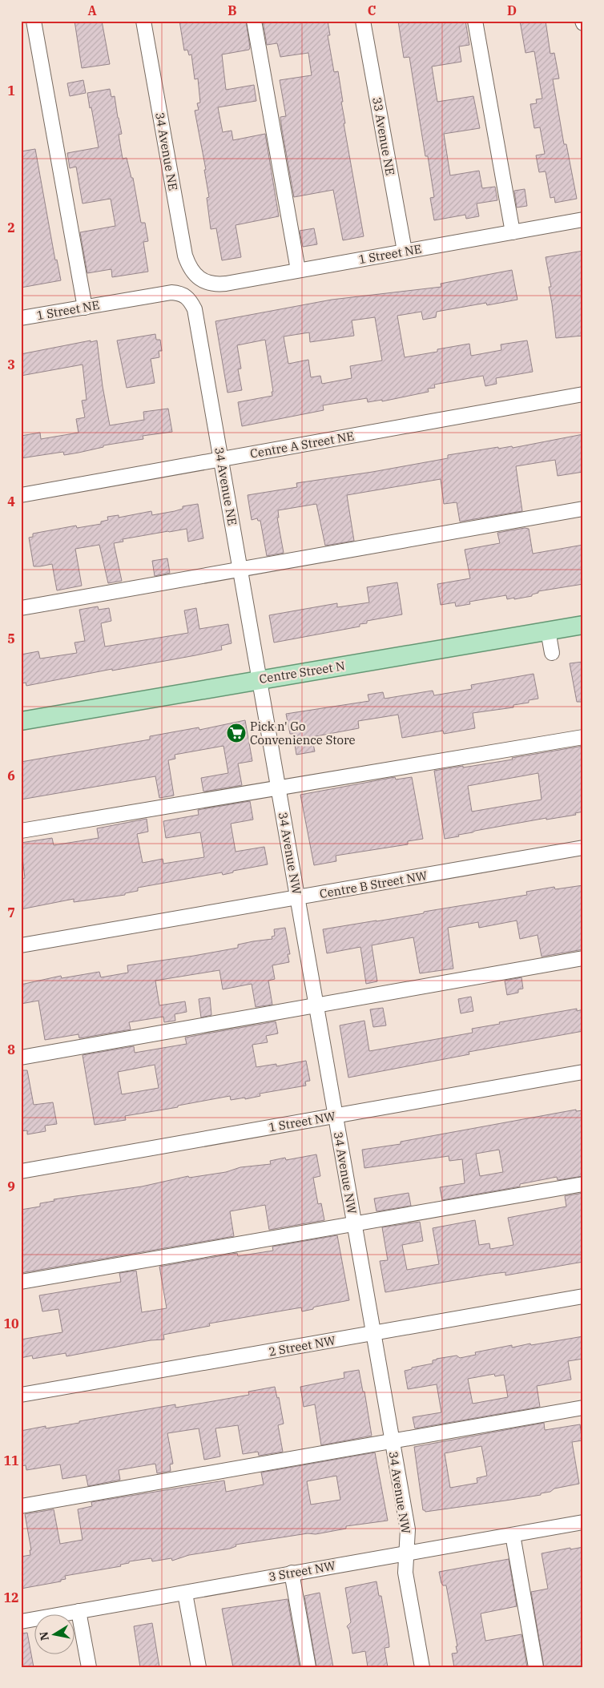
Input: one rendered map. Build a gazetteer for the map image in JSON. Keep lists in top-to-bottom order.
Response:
{
  "streets": {
    "main road": ["Centre Street N"],
    "street": [
      "33 Avenue NE",
      "34 Avenue NE",
      "1 Street NE",
      "Centre A Street NE",
      "34 Avenue NW",
      "Centre B Street NW",
      "1 Street NW",
      "2 Street NW",
      "3 Street NW"
    ]
  },
  "crossings": [
    ["33 Avenue NE", "1 Street NE"],
    ["34 Avenue NE", "1 Street NE"],
    ["34 Avenue NE", "Centre A Street NE"],
    ["34 Avenue NE", "Centre Street N"],
    ["34 Avenue NE", "34 Avenue NW"],
    ["Centre Street N", "34 Avenue NW"],
    ["34 Avenue NW", "Centre B Street NW"],
    ["34 Avenue NW", "1 Street NW"],
    ["34 Avenue NW", "2 Street NW"],
    ["34 Avenue NW", "3 Street NW"]
  ],
  "places": {
    "supermarket": ["Pick n' Go Convenience Store"]
  },
  "north": "left",
  "grid": {
    "columns": [
      "A",
      "B",
      "C",
      "D"
    ],
    "rows": [
      "1",
      "2",
      "3",
      "4",
      "5",
      "6",
      "7",
      "8",
      "9",
      "10",
      "11",
      "12"
    ]
  }
}
